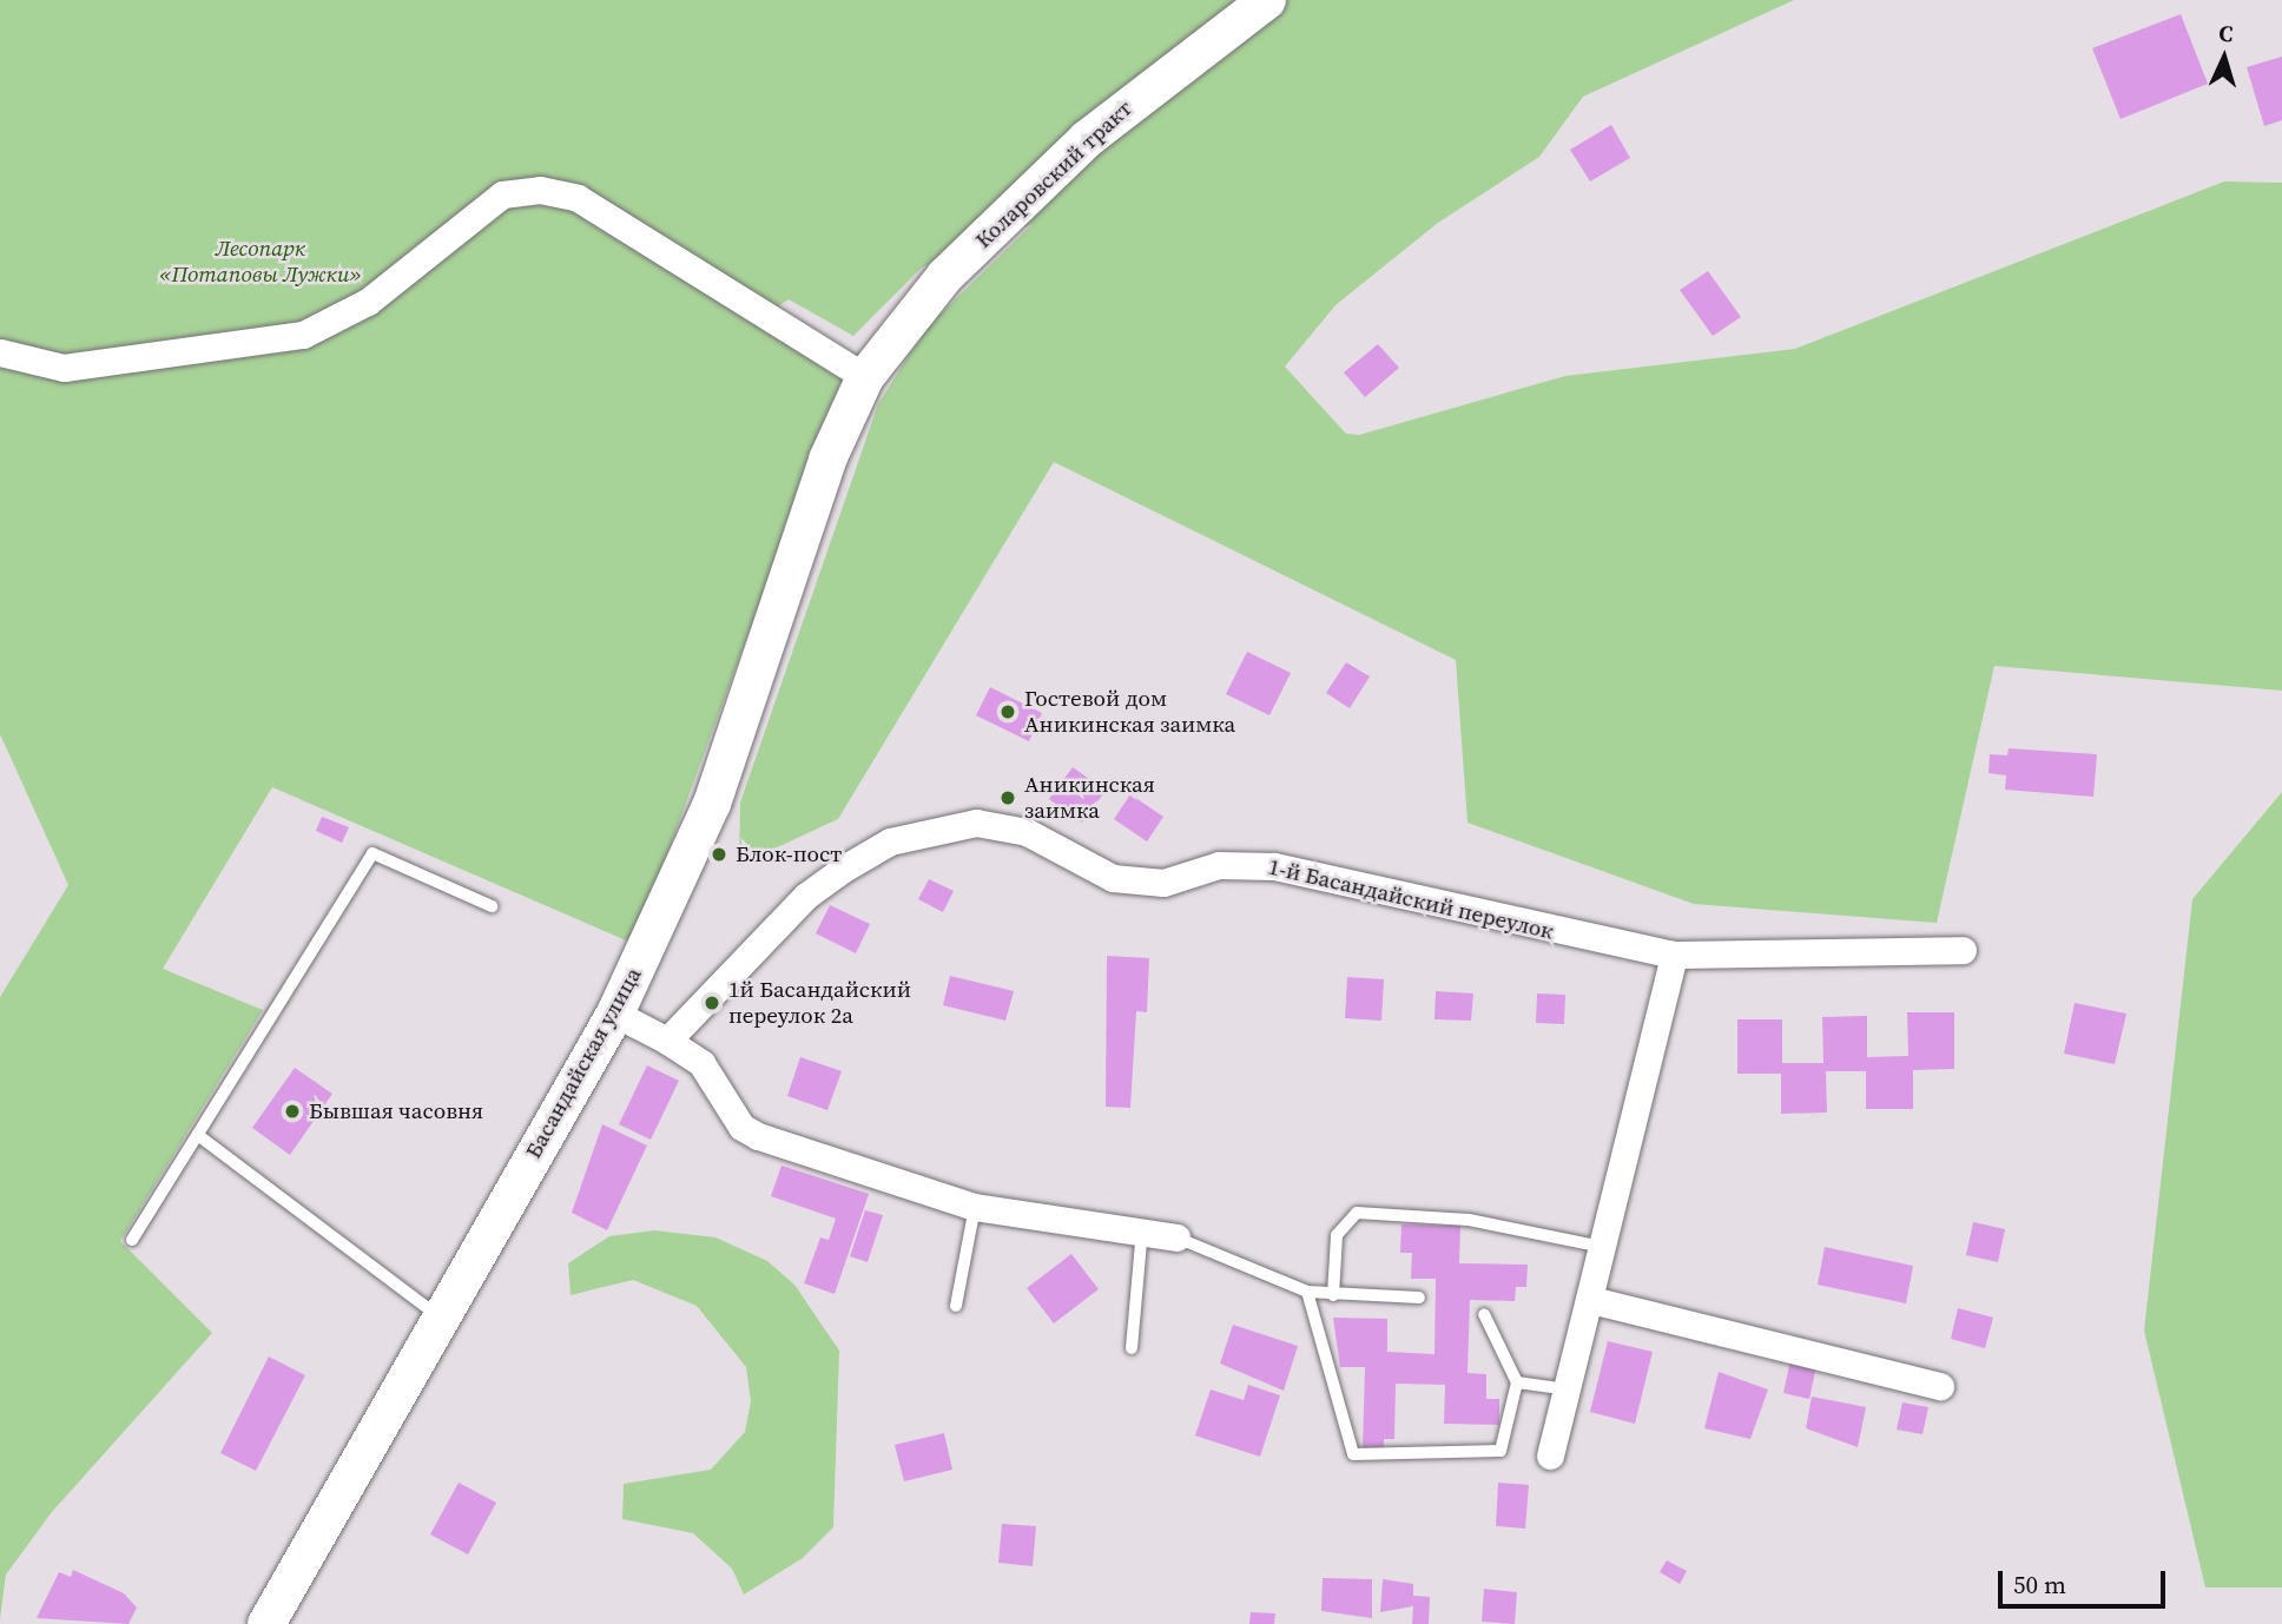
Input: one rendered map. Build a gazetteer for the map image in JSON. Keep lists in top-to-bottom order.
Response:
{
  "streets": {
    "street": ["Коларовский тракт", "1-й Басандайский переулок", "Басандайская улица"]
  },
  "crossings": [
    ["Коларовский тракт", "Басандайская улица"]
  ],
  "parks": ["Лесопарк «Потаповы Лужки»"],
  "places": [
    "Гостевой дом Аникинская заимка",
    "Аникинская заимка",
    "Блок-пост",
    "1й Басандайский переулок 2а",
    "Бывшая часовня"
  ],
  "scale_bar": "50 m",
  "north": "top"
}
